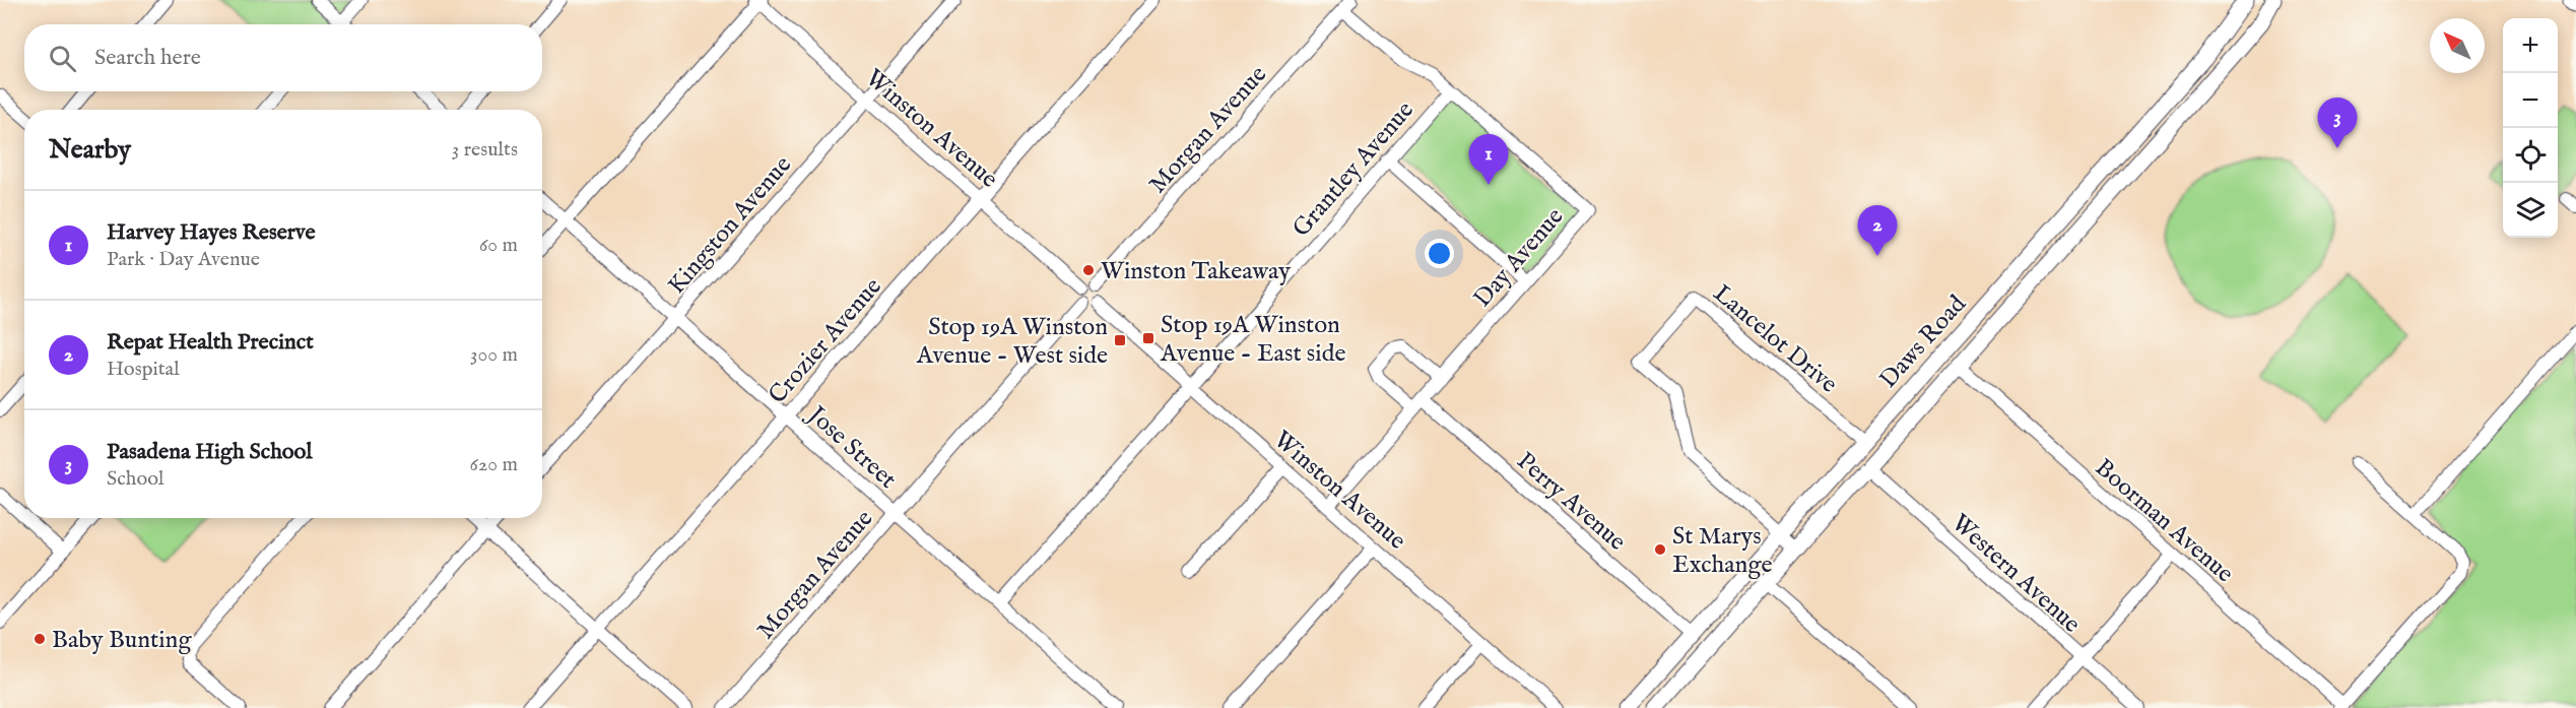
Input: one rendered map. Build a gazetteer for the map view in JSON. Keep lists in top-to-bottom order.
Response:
{
  "streets": {
    "main road": ["Daws Road"],
    "street": [
      "Winston Avenue",
      "Morgan Avenue",
      "Grantley Avenue",
      "Kingston Avenue",
      "Day Avenue",
      "Lancelot Drive",
      "Crozier Avenue",
      "Jose Street",
      "Perry Avenue",
      "Boorman Avenue",
      "Western Avenue"
    ]
  },
  "crossings": [
    ["Winston Avenue", "Morgan Avenue"],
    ["Winston Avenue", "Grantley Avenue"],
    ["Winston Avenue", "Kingston Avenue"],
    ["Winston Avenue", "Day Avenue"],
    ["Winston Avenue", "Crozier Avenue"],
    ["Morgan Avenue", "Day Avenue"],
    ["Morgan Avenue", "Jose Street"],
    ["Grantley Avenue", "Day Avenue"],
    ["Grantley Avenue", "Jose Street"],
    ["Kingston Avenue", "Jose Street"],
    ["Day Avenue", "Perry Avenue"],
    ["Lancelot Drive", "Daws Road"],
    ["Crozier Avenue", "Jose Street"],
    ["Daws Road", "Perry Avenue"],
    ["Daws Road", "Boorman Avenue"],
    ["Daws Road", "Western Avenue"]
  ],
  "places": {
    "other": ["Winston Takeaway", "St Marys Exchange", "Baby Bunting"],
    "transit": ["Stop 19A Winston Avenue - East side", "Stop 19A Winston Avenue - West side"]
  },
  "north": "top left",
  "page": {
    "map_buttons": ["+", "−"],
    "search": "Search here",
    "pins": ["3", "1", "2"],
    "heading": ["Nearby", "3 results"],
    "list": [
      {
        "mark": "1",
        "name": "Harvey Hayes Reserve",
        "note": "Park · Day Avenue",
        "value": "60 m"
      },
      {
        "mark": "2",
        "name": "Repat Health Precinct",
        "note": "Hospital",
        "value": "300 m"
      },
      {
        "mark": "3",
        "name": "Pasadena High School",
        "note": "School",
        "value": "620 m"
      }
    ]
  }
}
